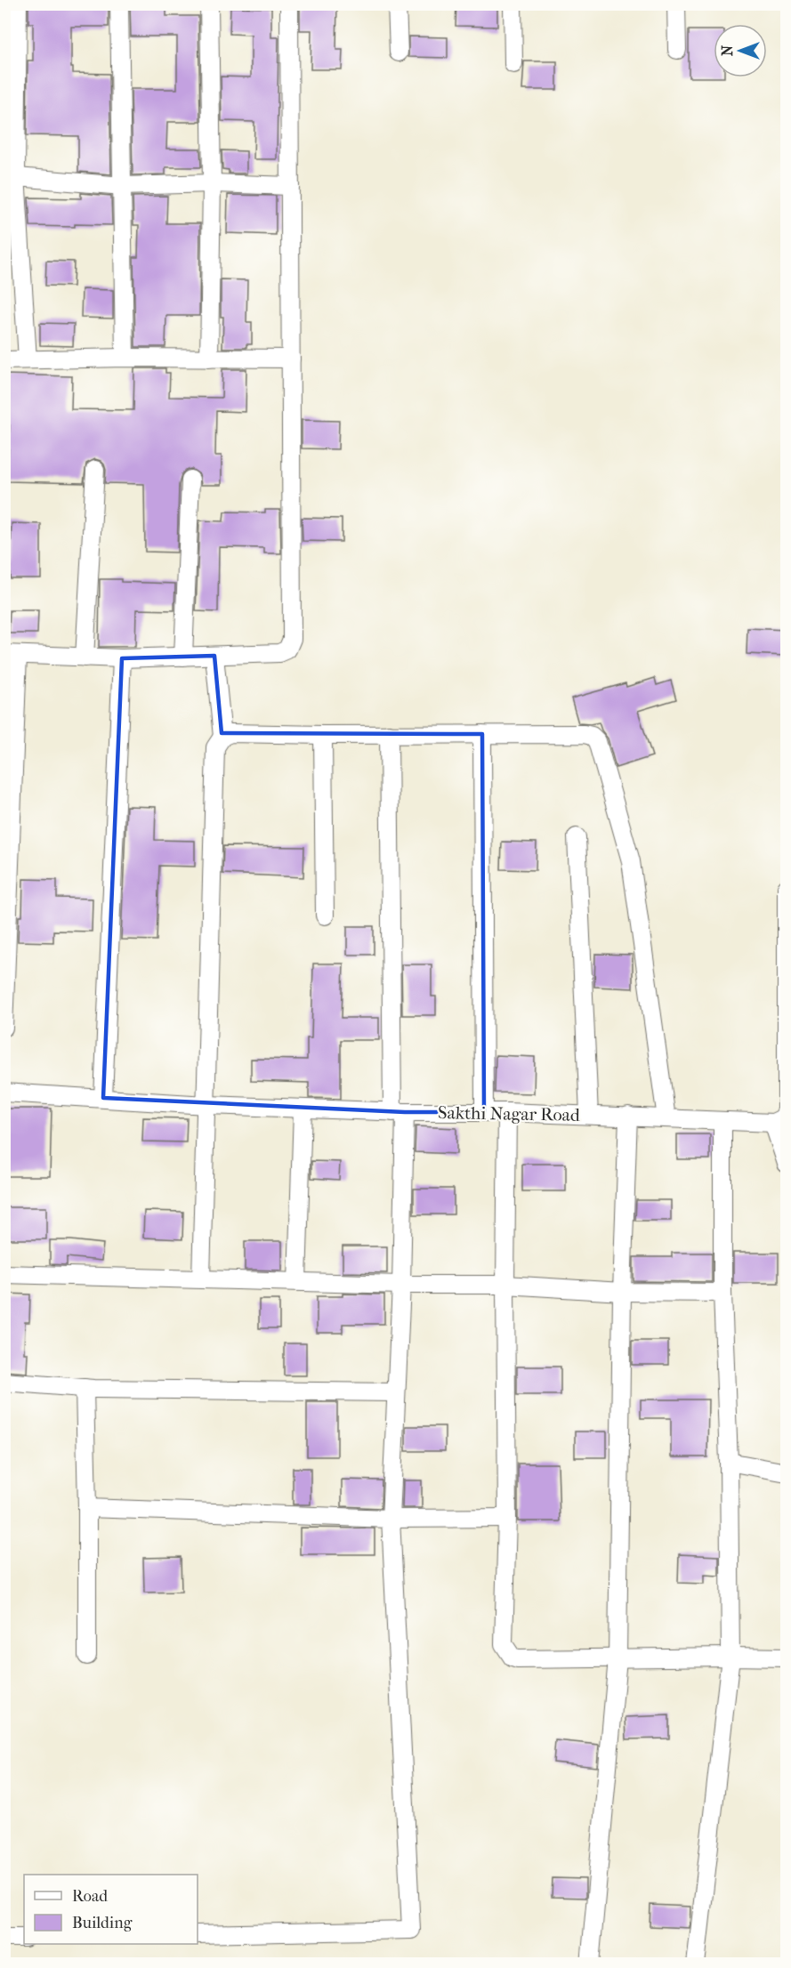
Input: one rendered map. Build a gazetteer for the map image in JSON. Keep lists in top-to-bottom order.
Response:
{
  "streets": {
    "street": ["Sakthi Nagar Road"]
  },
  "legend": ["Road", "Building"],
  "north": "left"
}
